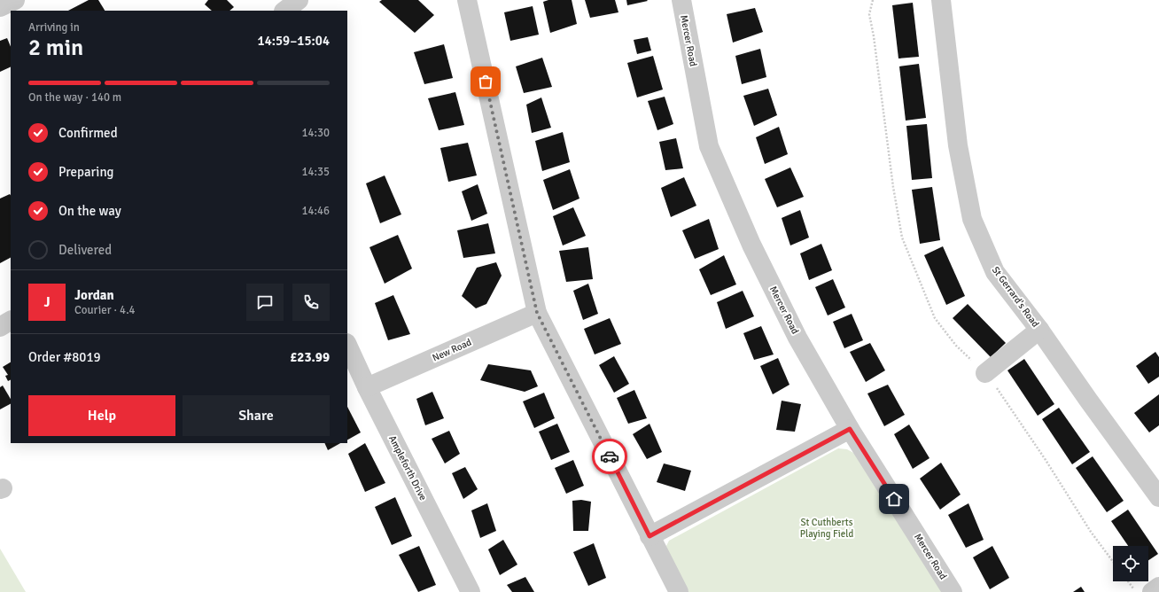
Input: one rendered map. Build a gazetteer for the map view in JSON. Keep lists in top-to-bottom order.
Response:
{
  "streets": {
    "street": [
      "Mercer Road",
      "St Gerrard's Road",
      "New Road",
      "Ampleforth Drive"
    ]
  },
  "crossings": [
    ["New Road", "Ampleforth Drive"]
  ],
  "parks": ["St Cuthberts Playing Field"],
  "page": {
    "heading": ["2 min", "Arriving in", "14:59–15:04"],
    "panel": [
      "Jordan",
      "Courier · 4.4",
      "Order #8019",
      "£23.99"
    ],
    "bar": "On the way · 140 m",
    "list": [
      ["Confirmed", "14:30"],
      ["Preparing", "14:35"],
      ["On the way", "14:46"],
      "Delivered"
    ],
    "round": "J",
    "buttons": ["Help", "Share"]
  }
}
